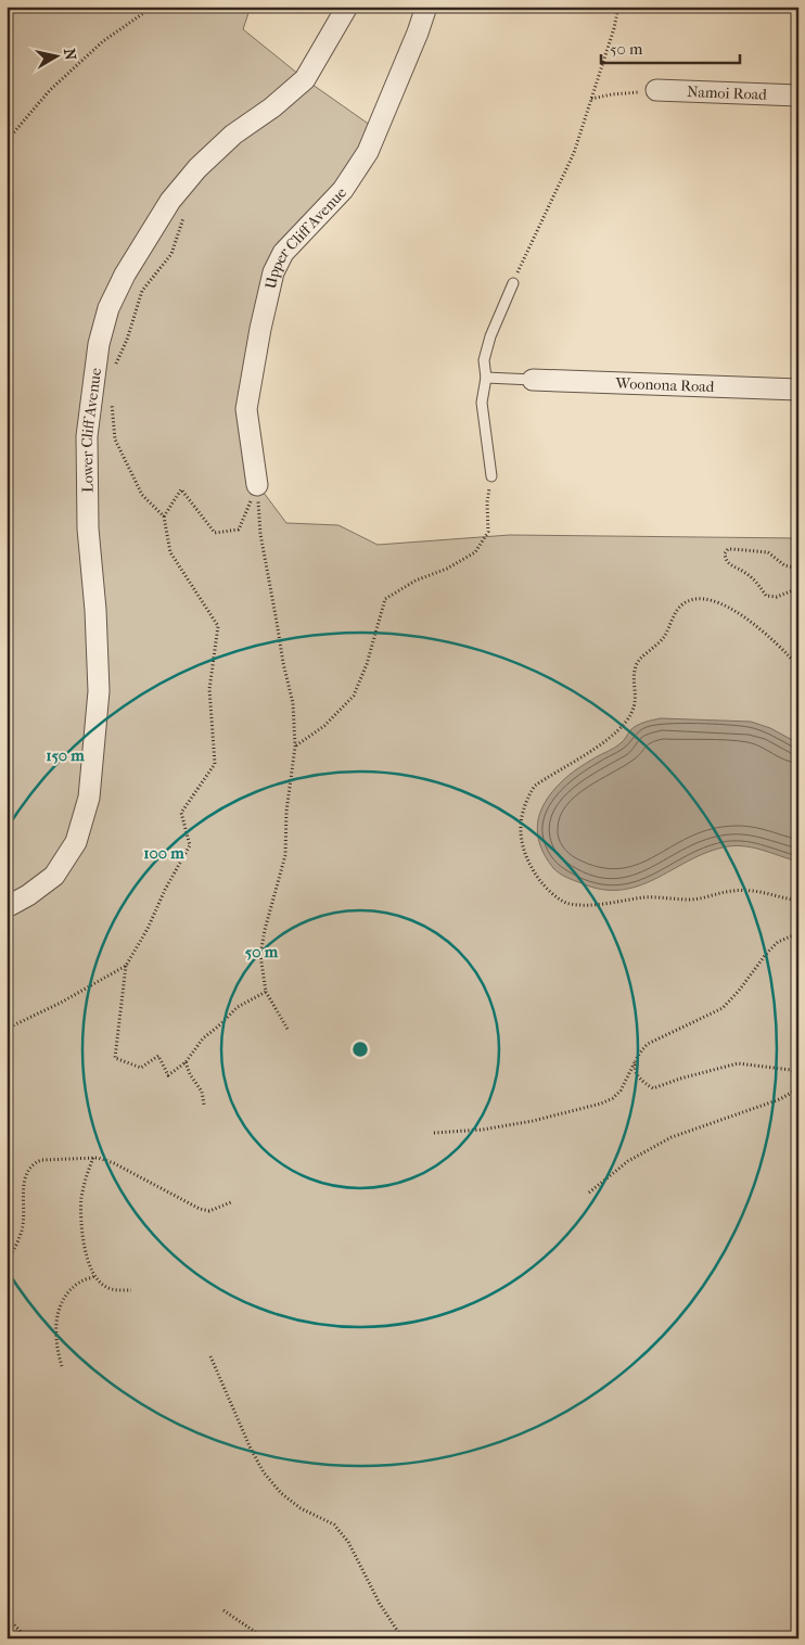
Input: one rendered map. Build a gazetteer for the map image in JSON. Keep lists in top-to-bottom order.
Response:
{
  "streets": {
    "street": [
      "Namoi Road",
      "Upper Cliff Avenue",
      "Woonona Road",
      "Lower Cliff Avenue"
    ]
  },
  "scale_bar": "50 m",
  "north": "right",
  "rings": ["150 m", "100 m", "50 m"]
}
